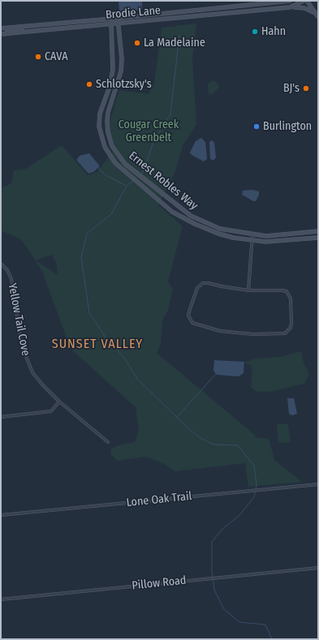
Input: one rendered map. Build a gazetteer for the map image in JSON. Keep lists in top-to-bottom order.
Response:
{
  "streets": {
    "street": [
      "Brodie Lane",
      "Ernest Robles Way",
      "Yellow Tail Cove",
      "Lone Oak Trail",
      "Pillow Road"
    ]
  },
  "crossings": [
    ["Brodie Lane", "Ernest Robles Way"]
  ],
  "districts": ["SUNSET VALLEY"],
  "parks": ["Cougar Creek Greenbelt"],
  "places": [
    "Hahn",
    "La Madelaine",
    "CAVA",
    "Schlotzsky's",
    "BJ's",
    "Burlington"
  ]
}
